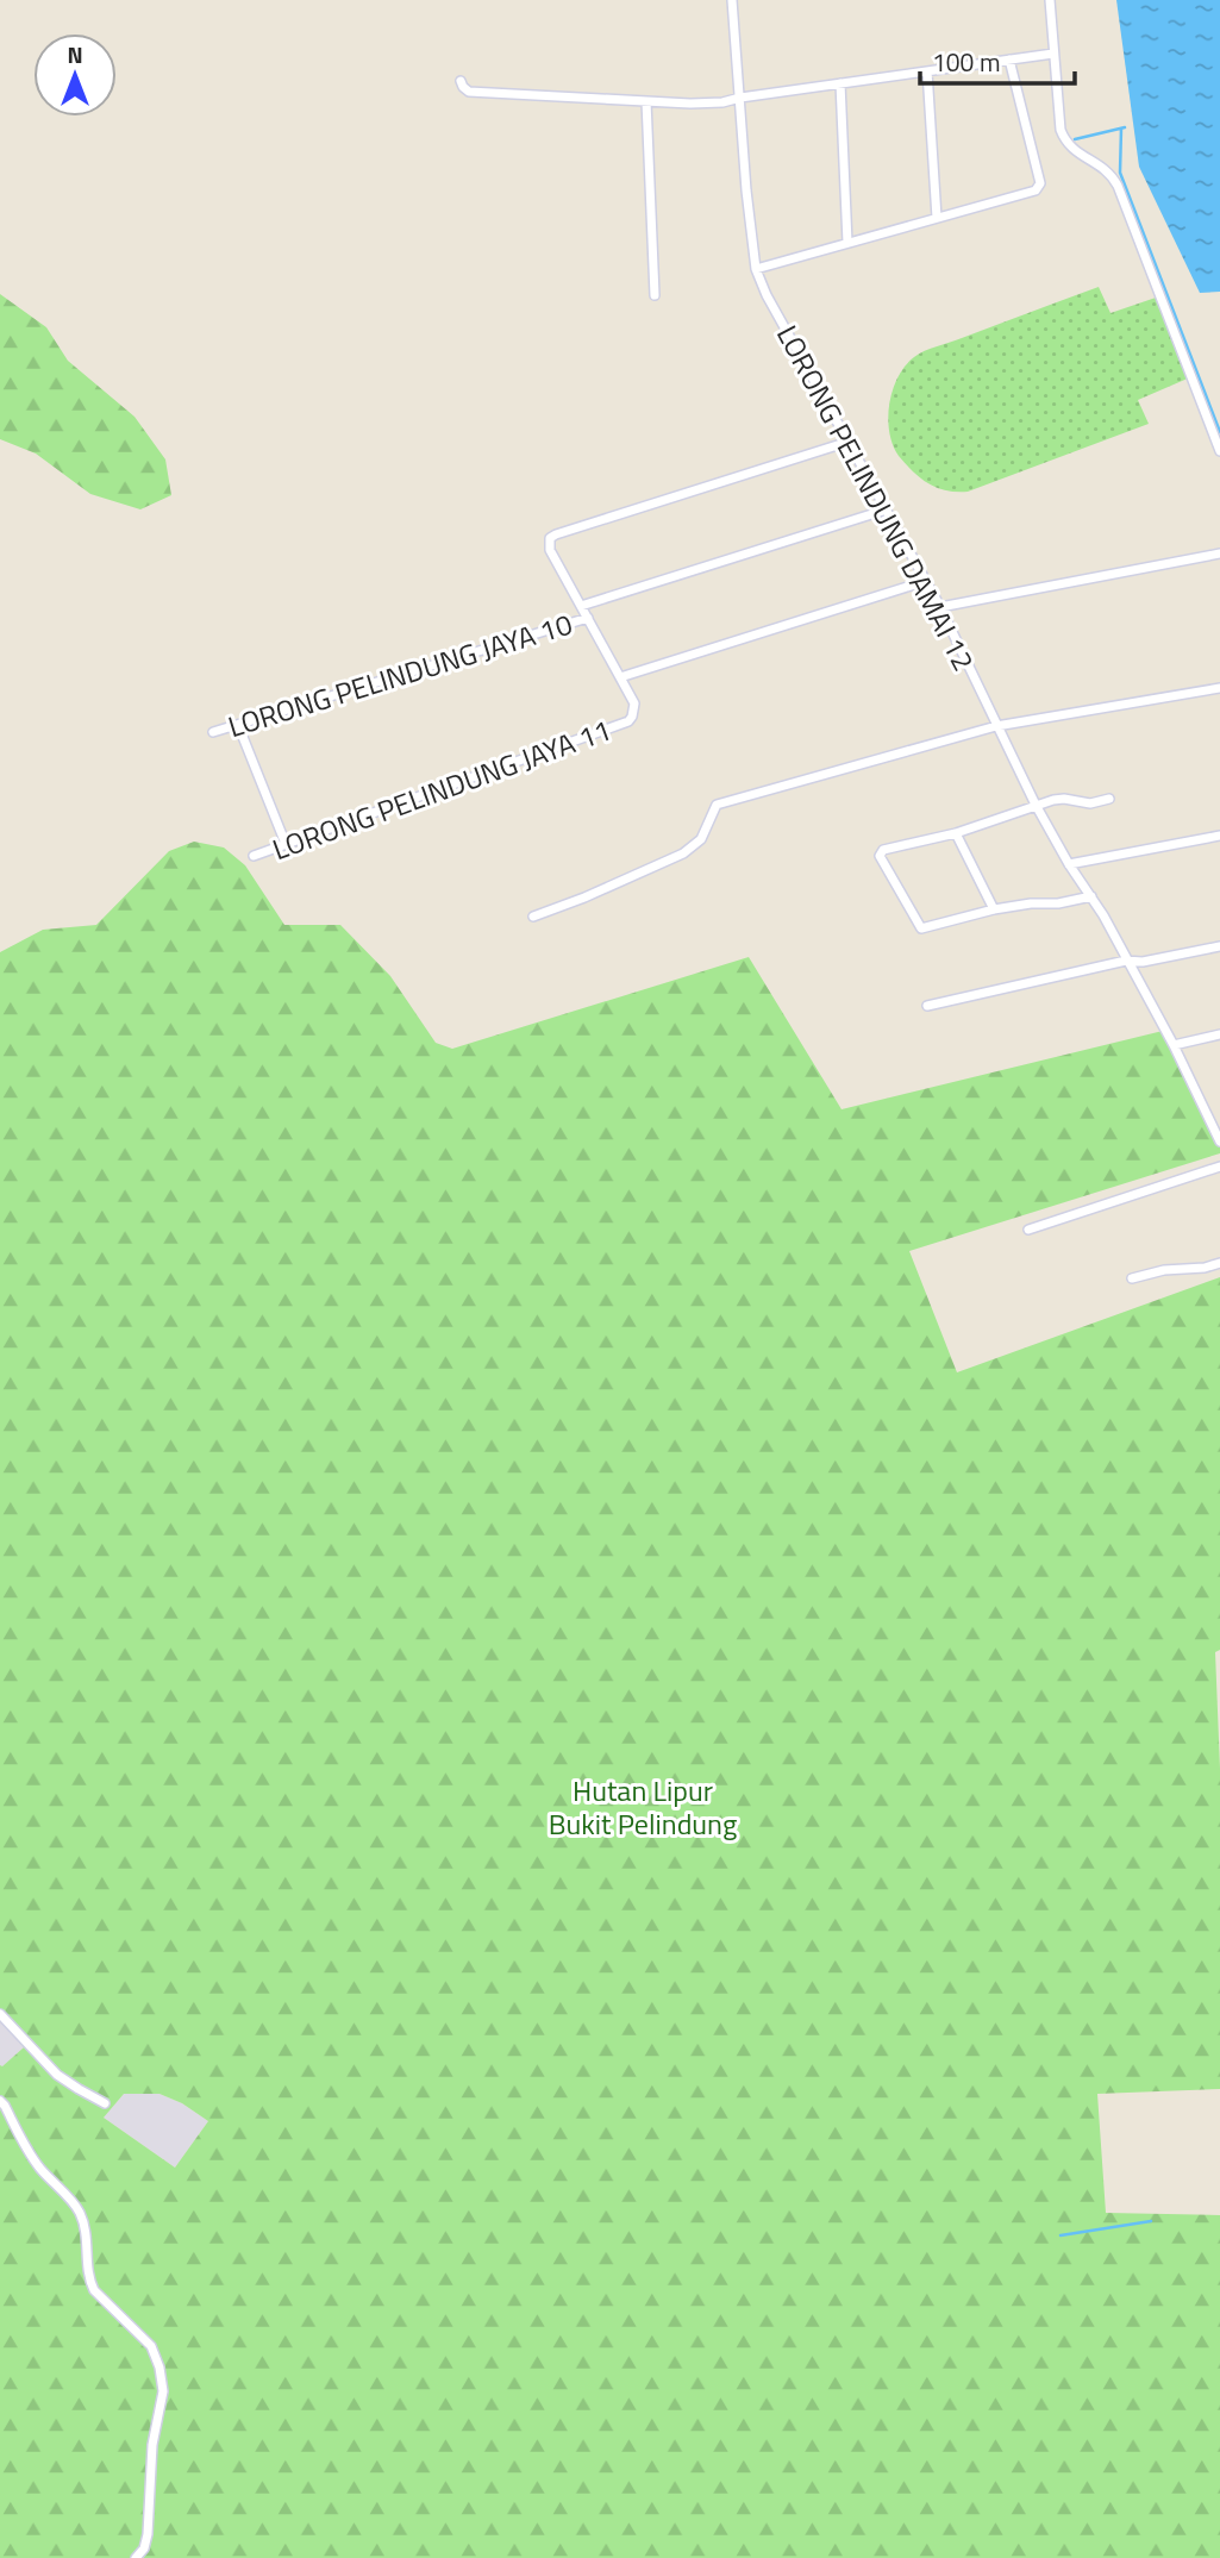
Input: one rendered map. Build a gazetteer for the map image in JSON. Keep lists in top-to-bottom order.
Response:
{
  "streets": {
    "street": ["LORONG PELINDUNG DAMAI 12", "LORONG PELINDUNG JAYA 10", "LORONG PELINDUNG JAYA 11"]
  },
  "parks": ["Hutan Lipur Bukit Pelindung"],
  "scale_bar": "100 m",
  "north": "top"
}
